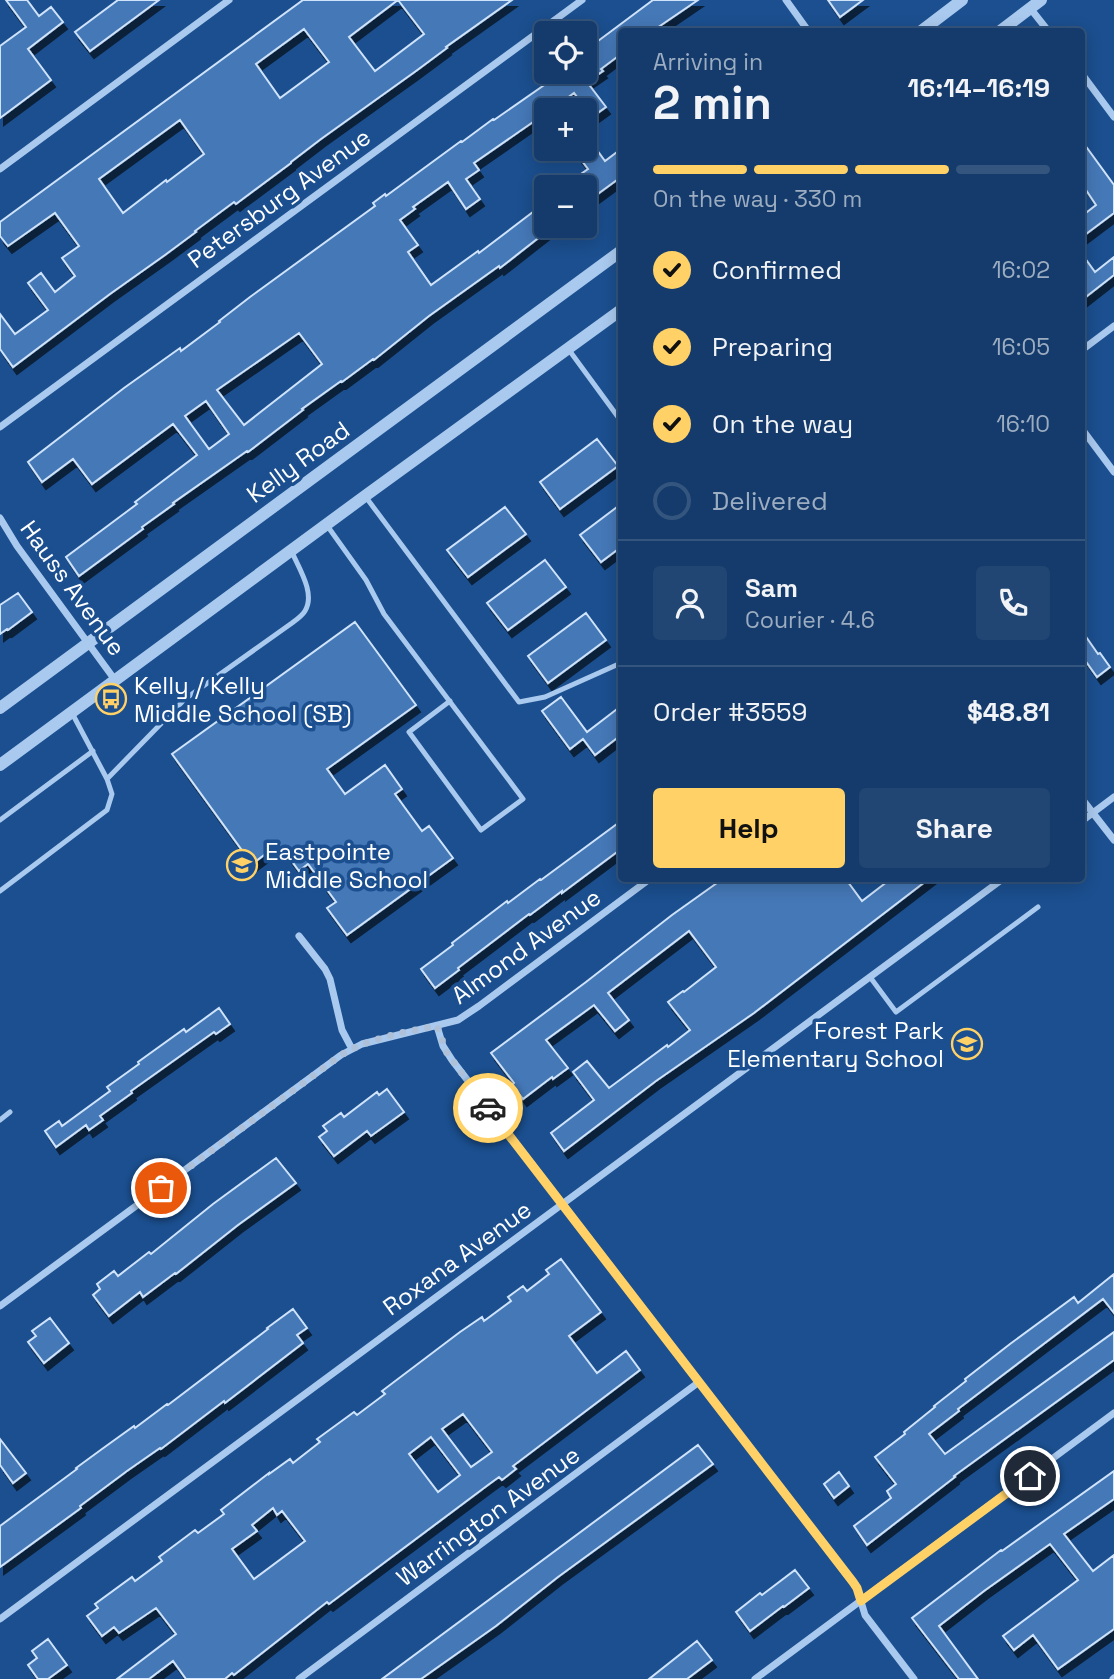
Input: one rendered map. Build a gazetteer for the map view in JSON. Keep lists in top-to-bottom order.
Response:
{
  "streets": {
    "street": [
      "Petersburg Avenue",
      "Kelly Road",
      "Hauss Avenue",
      "Almond Avenue",
      "Roxana Avenue",
      "Warrington Avenue"
    ]
  },
  "crossings": [
    ["Kelly Road", "Hauss Avenue"]
  ],
  "places": {
    "bus stop": ["Kelly / Kelly Middle School (SB)"],
    "school or university": ["Eastpointe Middle School", "Forest Park Elementary School"]
  },
  "page": {
    "map_buttons": ["+", "−"],
    "heading": ["2 min", "Arriving in", "16:14–16:19"],
    "panel": [
      "Sam",
      "Courier · 4.6",
      "Order #3559",
      "$48.81"
    ],
    "bar": "On the way · 330 m",
    "list": [
      ["Confirmed", "16:02"],
      ["Preparing", "16:05"],
      ["On the way", "16:10"],
      "Delivered"
    ],
    "buttons": ["Help", "Share"]
  }
}
